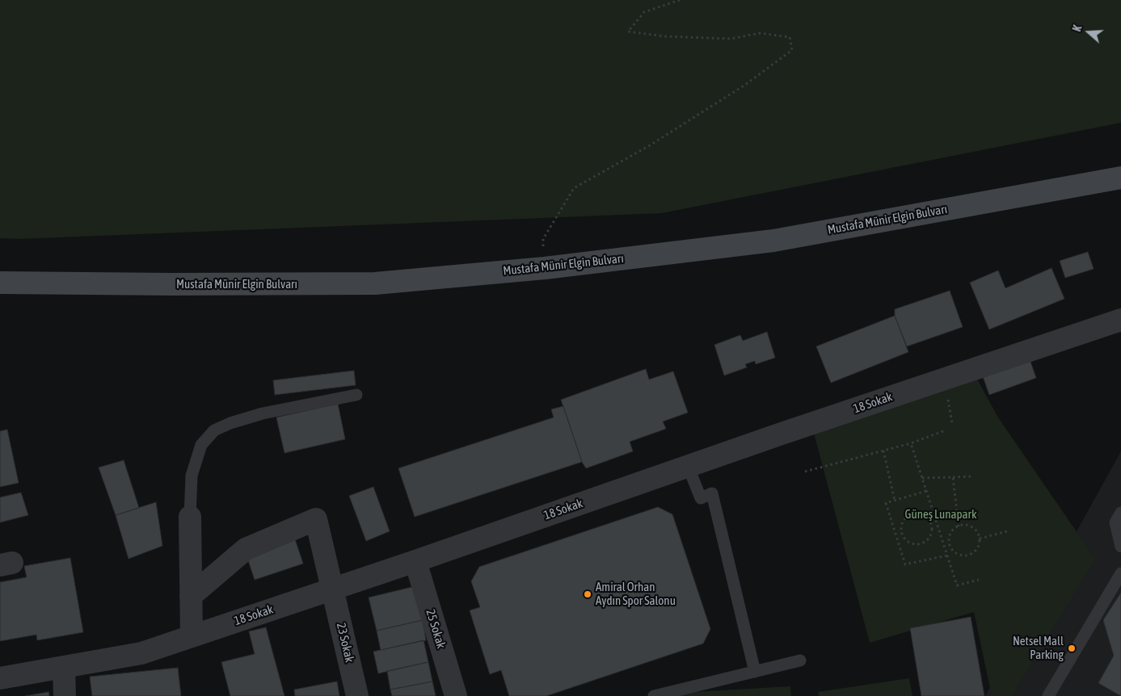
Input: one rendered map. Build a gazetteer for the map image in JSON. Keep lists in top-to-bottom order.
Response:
{
  "streets": {
    "street": [
      "Mustafa Münir Elgin Bulvarı",
      "18 Sokak",
      "25 Sokak",
      "23 Sokak"
    ]
  },
  "crossings": [
    ["18 Sokak", "25 Sokak"],
    ["18 Sokak", "23 Sokak"]
  ],
  "parks": ["Güneş Lunapark"],
  "places": ["Amiral Orhan Aydın Spor Salonu", "Netsel Mall Parking"],
  "north": "left"
}
